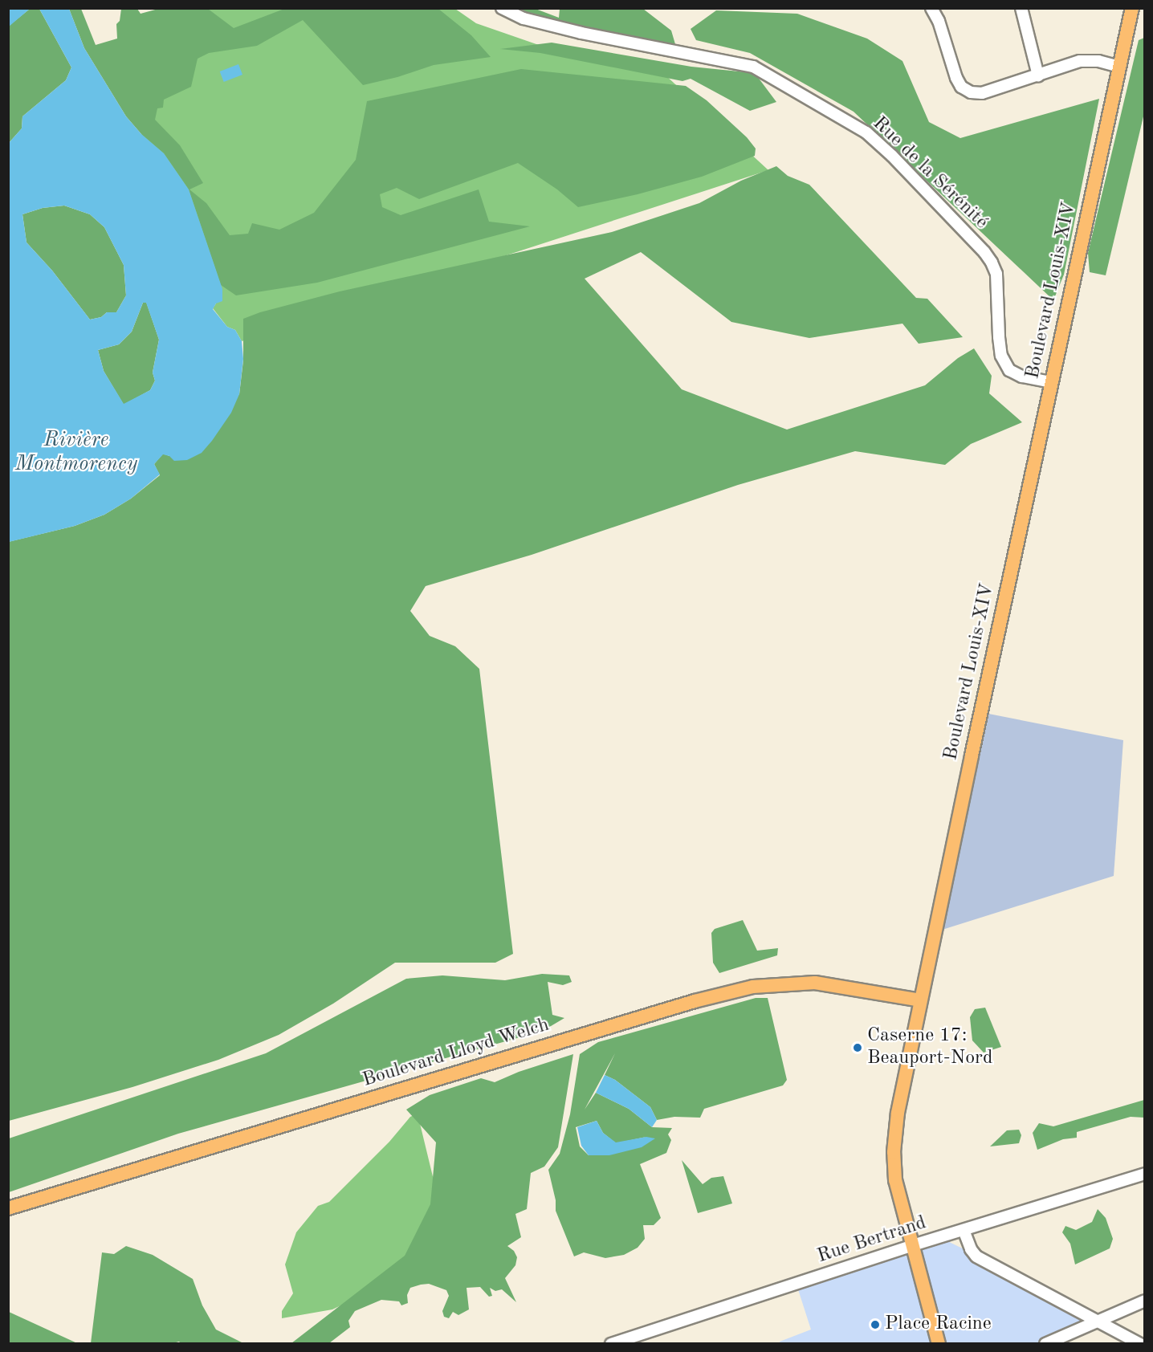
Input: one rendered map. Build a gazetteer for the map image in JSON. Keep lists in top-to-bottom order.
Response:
{
  "streets": {
    "main road": ["Boulevard Louis-XIV", "Boulevard Lloyd Welch"],
    "street": ["Rue de la Sérénité", "Rue Bertrand"]
  },
  "crossings": [
    ["Rue de la Sérénité", "Boulevard Louis-XIV"],
    ["Boulevard Louis-XIV", "Boulevard Lloyd Welch"],
    ["Boulevard Louis-XIV", "Rue Bertrand"]
  ],
  "water": ["Rivière Montmorency"],
  "places": ["Caserne 17: Beauport-Nord", "Place Racine"]
}
